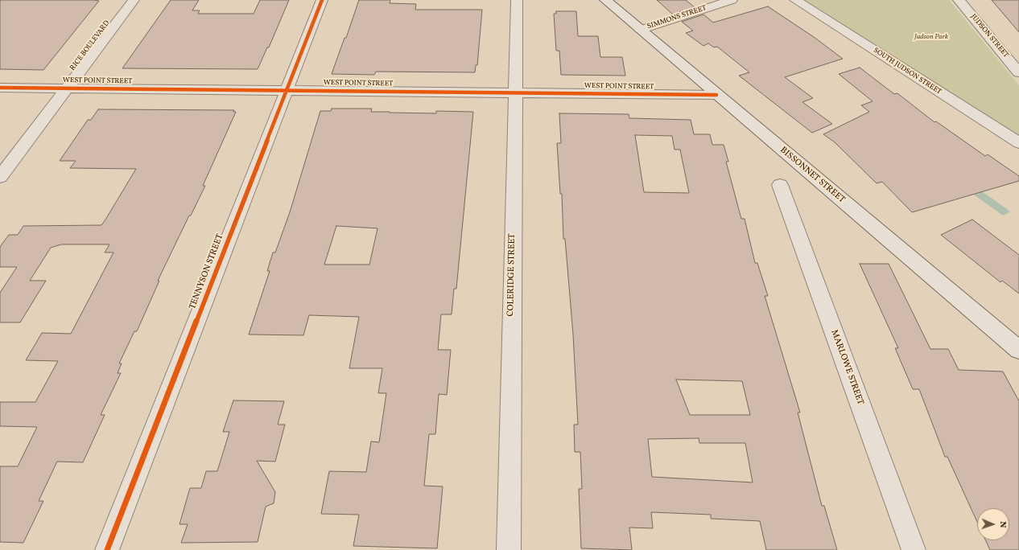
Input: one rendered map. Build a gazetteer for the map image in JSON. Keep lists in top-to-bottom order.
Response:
{
  "streets": {
    "street": [
      "SIMMONS STREET",
      "JUDSON STREET",
      "RICE BOULEVARD",
      "SOUTH JUDSON STREET",
      "WEST POINT STREET",
      "BISSONNET STREET",
      "TENNYSON STREET",
      "COLERIDGE STREET",
      "MARLOWE STREET"
    ]
  },
  "crossings": [
    ["SIMMONS STREET", "BISSONNET STREET"],
    ["RICE BOULEVARD", "WEST POINT STREET"],
    ["WEST POINT STREET", "BISSONNET STREET"],
    ["WEST POINT STREET", "TENNYSON STREET"],
    ["WEST POINT STREET", "COLERIDGE STREET"]
  ],
  "parks": ["Judson Park"],
  "north": "right"
}
